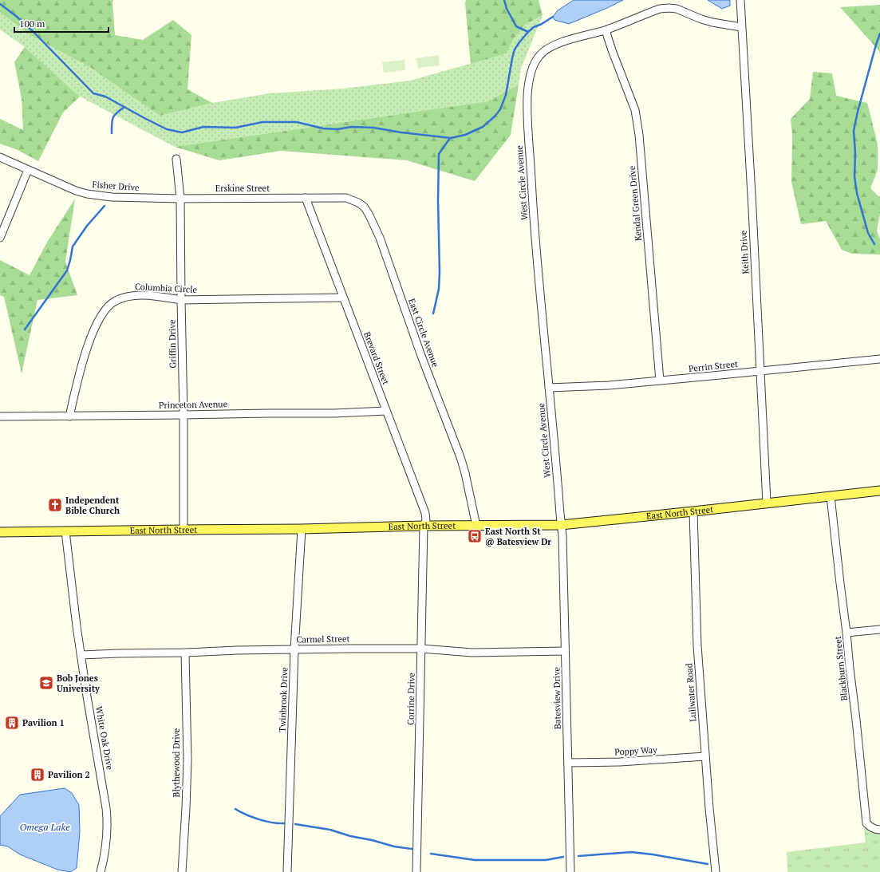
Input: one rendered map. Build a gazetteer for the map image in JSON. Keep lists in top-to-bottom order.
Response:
{
  "streets": {
    "main road": ["East North Street"],
    "street": [
      "West Circle Avenue",
      "Fisher Drive",
      "Erskine Street",
      "Kendal Green Drive",
      "Keith Drive",
      "Columbia Circle",
      "East Circle Avenue",
      "Griffin Drive",
      "Brevard Street",
      "Perrin Street",
      "Princeton Avenue",
      "Carmel Street",
      "Blackburn Street",
      "Lullwater Road",
      "Batesview Drive",
      "Corrine Drive",
      "Twinbrook Drive",
      "White Oak Drive",
      "Poppy Way",
      "Blythewood Drive"
    ]
  },
  "crossings": [
    ["West Circle Avenue", "Kendal Green Drive"],
    ["West Circle Avenue", "Keith Drive"],
    ["West Circle Avenue", "Perrin Street"],
    ["West Circle Avenue", "East North Street"],
    ["West Circle Avenue", "Batesview Drive"],
    ["Fisher Drive", "Erskine Street"],
    ["Fisher Drive", "Griffin Drive"],
    ["Erskine Street", "East Circle Avenue"],
    ["Erskine Street", "Griffin Drive"],
    ["Erskine Street", "Brevard Street"],
    ["Kendal Green Drive", "Perrin Street"],
    ["Keith Drive", "Perrin Street"],
    ["Keith Drive", "East North Street"],
    ["Columbia Circle", "Griffin Drive"],
    ["Columbia Circle", "Brevard Street"],
    ["Columbia Circle", "Princeton Avenue"],
    ["East Circle Avenue", "Brevard Street"],
    ["East Circle Avenue", "East North Street"],
    ["Griffin Drive", "Princeton Avenue"],
    ["Griffin Drive", "East North Street"],
    ["Brevard Street", "Princeton Avenue"],
    ["Brevard Street", "East North Street"],
    ["Brevard Street", "Corrine Drive"],
    ["East North Street", "Blackburn Street"],
    ["East North Street", "Lullwater Road"],
    ["East North Street", "Batesview Drive"],
    ["East North Street", "Corrine Drive"],
    ["East North Street", "Twinbrook Drive"],
    ["East North Street", "White Oak Drive"],
    ["Carmel Street", "Batesview Drive"],
    ["Carmel Street", "Corrine Drive"],
    ["Carmel Street", "Twinbrook Drive"],
    ["Carmel Street", "White Oak Drive"],
    ["Carmel Street", "Blythewood Drive"],
    ["Lullwater Road", "Poppy Way"],
    ["Batesview Drive", "Poppy Way"]
  ],
  "water": ["Omega Lake"],
  "places": {
    "church": ["Independent Bible Church"],
    "bus stop": ["East North St @ Batesview Dr"],
    "school or university": ["Bob Jones University"],
    "building": ["Pavilion 1", "Pavilion 2"]
  },
  "scale_bar": "100 m"
}
